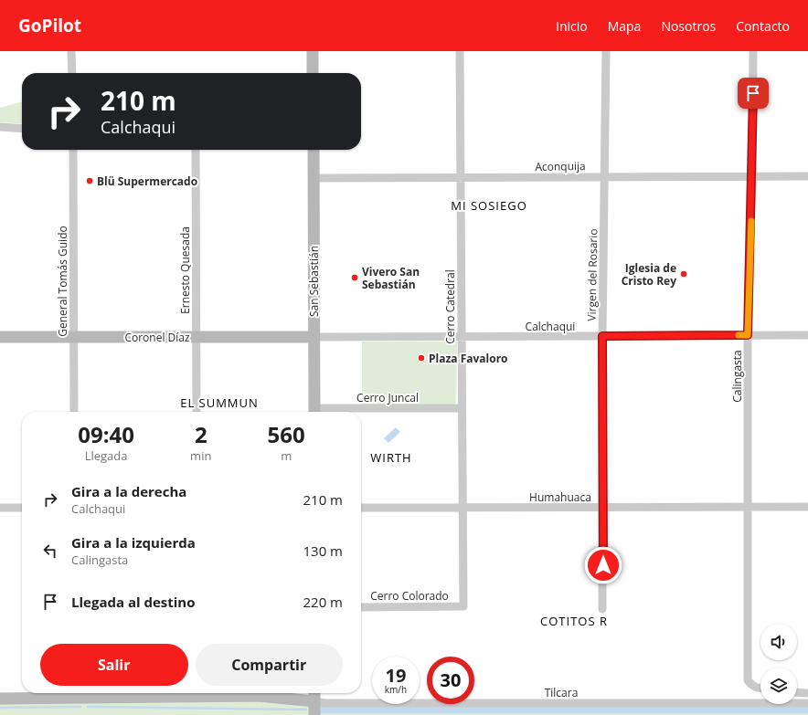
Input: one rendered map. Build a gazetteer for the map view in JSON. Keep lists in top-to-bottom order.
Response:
{
  "streets": {
    "street": [
      "Aconquija",
      "Ernesto Quesada",
      "Virgen del Rosario",
      "General Tomás Guido",
      "San Sebastián",
      "Cerro Catedral",
      "Calchaqui",
      "Coronel Díaz",
      "Calingasta",
      "Cerro Juncal",
      "Humahuaca",
      "Cerro Colorado",
      "Tilcara"
    ]
  },
  "crossings": [
    ["Aconquija", "Virgen del Rosario"],
    ["Aconquija", "San Sebastián"],
    ["Aconquija", "Cerro Catedral"],
    ["Aconquija", "Calingasta"],
    ["Ernesto Quesada", "Coronel Díaz"],
    ["Virgen del Rosario", "Calchaqui"],
    ["Virgen del Rosario", "Humahuaca"],
    ["General Tomás Guido", "Coronel Díaz"],
    ["San Sebastián", "Calchaqui"],
    ["San Sebastián", "Coronel Díaz"],
    ["Cerro Catedral", "Calchaqui"],
    ["Cerro Catedral", "Cerro Juncal"],
    ["Cerro Catedral", "Humahuaca"],
    ["Cerro Catedral", "Cerro Colorado"],
    ["Calchaqui", "Coronel Díaz"],
    ["Calchaqui", "Calingasta"],
    ["Calingasta", "Humahuaca"]
  ],
  "districts": [
    "MI SOSIEGO",
    "EL SUMMUN",
    "WIRTH",
    "COTITOS R"
  ],
  "places": [
    "Blü Supermercado",
    "Iglesia de Cristo Rey",
    "Vivero San Sebastián",
    "Plaza Favaloro"
  ],
  "page": {
    "header": "GoPilot",
    "nav": [
      "Inicio",
      "Mapa",
      "Nosotros",
      "Contacto"
    ],
    "turn": ["210 m", "Calchaqui"],
    "eta": [
      "09:40",
      "Llegada",
      "2",
      "min",
      "560",
      "m"
    ],
    "list": [
      {
        "name": "Gira a la derecha",
        "note": "Calchaqui",
        "value": "210 m"
      },
      {
        "name": "Gira a la izquierda",
        "note": "Calingasta",
        "value": "130 m"
      },
      {
        "name": "Llegada al destino",
        "value": "220 m"
      }
    ],
    "buttons": ["Salir", "Compartir"],
    "speed": "19 km/h",
    "limit": "30"
  }
}
